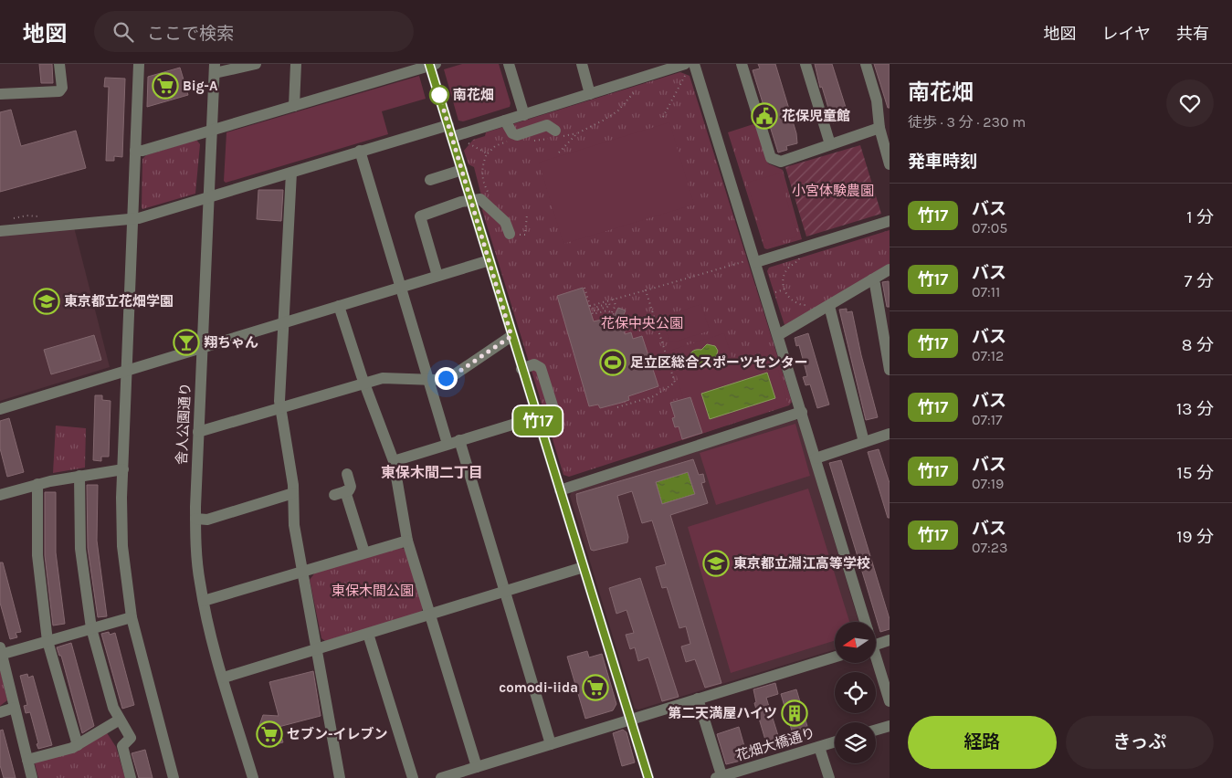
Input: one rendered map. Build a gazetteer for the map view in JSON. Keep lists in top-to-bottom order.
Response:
{
  "streets": {
    "street": ["舎人公園通り", "花畑大橋通り"]
  },
  "districts": ["東保木間二丁目"],
  "parks": ["小宮体験農園", "花保中央公園", "東保木間公園"],
  "places": {
    "supermarket": ["Big-A", "comodi-iida", "セブン-イレブン"],
    "other": ["南花畑"],
    "public building": ["花保児童館"],
    "school or university": ["東京都立花畑学園", "東京都立淵江高等学校"],
    "bar": ["翔ちゃん"],
    "sports": ["足立区総合スポーツセンター"],
    "building": ["第二天満屋ハイツ"]
  },
  "lines": ["bus line 竹17"],
  "north": "left",
  "page": {
    "header": "地図",
    "search": "ここで検索",
    "nav": ["地図", "レイヤ", "共有"],
    "on_map": "竹17",
    "heading": [
      ["南花畑", "徒歩 · 3 分 · 230 m"],
      "発車時刻"
    ],
    "list": [
      {
        "mark": "竹17",
        "name": "バス",
        "note": "07:05",
        "value": "1 分"
      },
      {
        "mark": "竹17",
        "name": "バス",
        "note": "07:11",
        "value": "7 分"
      },
      {
        "mark": "竹17",
        "name": "バス",
        "note": "07:12",
        "value": "8 分"
      },
      {
        "mark": "竹17",
        "name": "バス",
        "note": "07:17",
        "value": "13 分"
      },
      {
        "mark": "竹17",
        "name": "バス",
        "note": "07:19",
        "value": "15 分"
      },
      {
        "mark": "竹17",
        "name": "バス",
        "note": "07:23",
        "value": "19 分"
      }
    ],
    "buttons": ["経路", "きっぷ"]
  }
}
